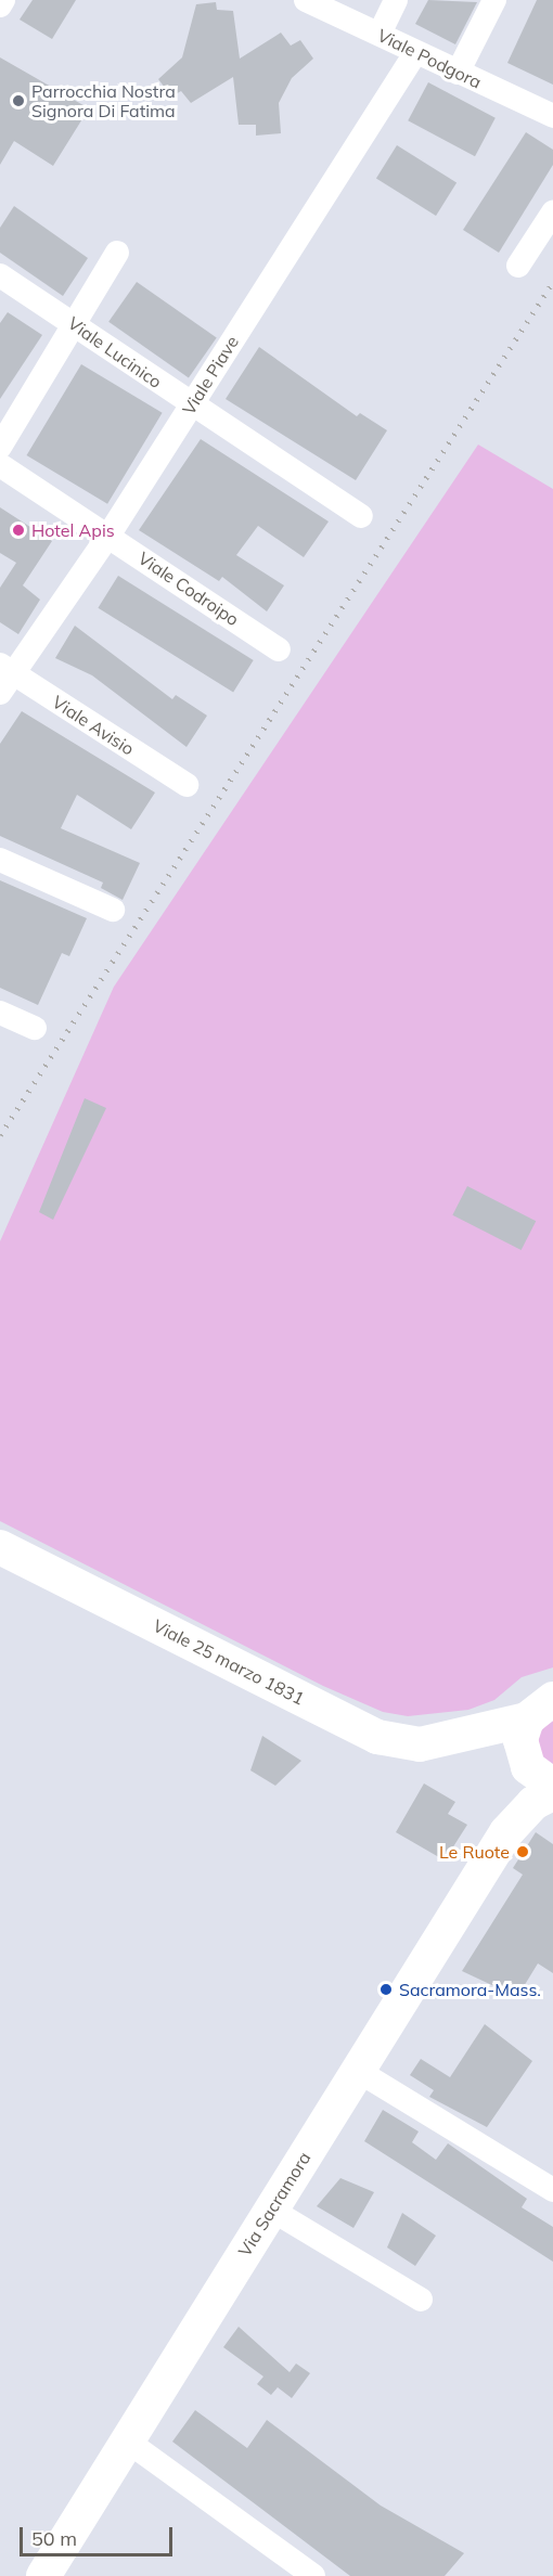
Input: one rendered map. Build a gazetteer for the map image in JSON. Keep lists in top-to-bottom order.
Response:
{
  "streets": {
    "street": [
      "Viale Podgora",
      "Viale Lucinico",
      "Viale Piave",
      "Viale Codroipo",
      "Viale Avisio",
      "Viale 25 marzo 1831",
      "Via Sacramora"
    ]
  },
  "crossings": [
    ["Viale Podgora", "Viale Piave"],
    ["Viale Lucinico", "Viale Piave"],
    ["Viale Piave", "Viale Codroipo"],
    ["Viale Piave", "Viale Avisio"],
    ["Viale 25 marzo 1831", "Via Sacramora"]
  ],
  "places": [
    "Parrocchia Nostra Signora Di Fatima",
    "Hotel Apis",
    "Le Ruote",
    "Sacramora-Mass."
  ],
  "scale_bar": "50 m"
}
